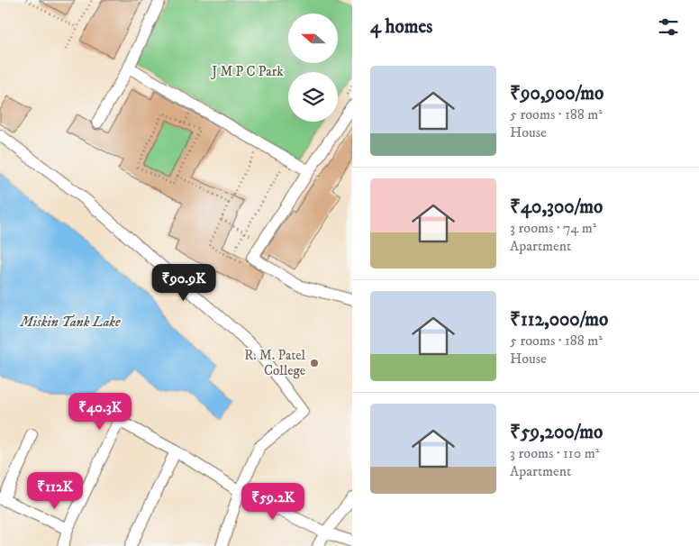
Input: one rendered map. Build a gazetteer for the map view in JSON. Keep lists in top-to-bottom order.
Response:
{
  "water": ["Miskin Tank Lake"],
  "parks": ["J M P C Park"],
  "places": ["R. M. Patel College"],
  "north": "left",
  "page": {
    "heading": "4 homes",
    "list": [
      {
        "name": "₹90,900/mo",
        "note": "5 rooms · 188 m² · House"
      },
      {
        "name": "₹40,300/mo",
        "note": "3 rooms · 74 m² · Apartment"
      },
      {
        "name": "₹112,000/mo",
        "note": "5 rooms · 188 m² · House"
      },
      {
        "name": "₹59,200/mo",
        "note": "3 rooms · 110 m² · Apartment"
      }
    ],
    "price": [
      "₹90.9K",
      "₹40.3K",
      "₹112K",
      "₹59.2K"
    ]
  }
}
